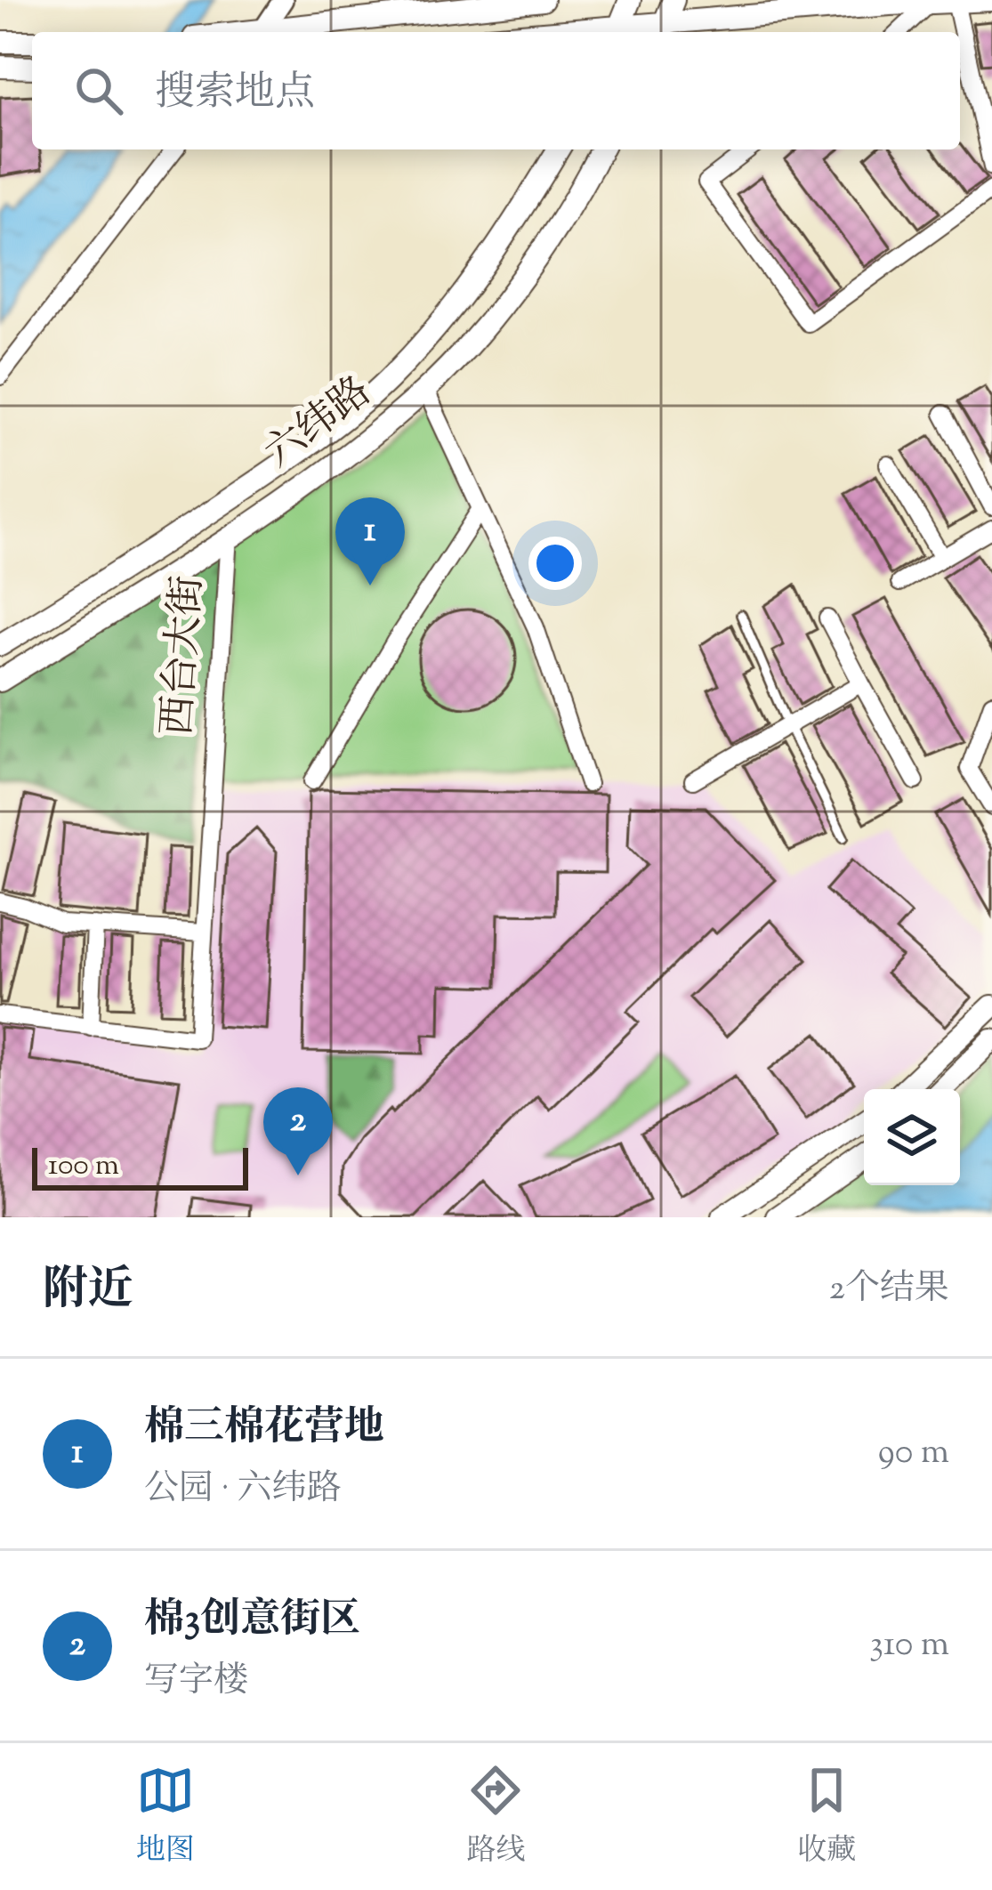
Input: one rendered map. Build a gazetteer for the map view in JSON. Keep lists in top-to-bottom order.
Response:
{
  "streets": {
    "main road": ["六纬路"],
    "street": ["西台大街"]
  },
  "crossings": [
    ["六纬路", "西台大街"]
  ],
  "scale_bar": "100 m",
  "page": {
    "search": "搜索地点",
    "pins": ["1", "2"],
    "scale": "100 m",
    "heading": ["附近", "2个结果"],
    "list": [
      {
        "mark": "1",
        "name": "棉三棉花营地",
        "note": "公园 · 六纬路",
        "value": "90 m"
      },
      {
        "mark": "2",
        "name": "棉3创意街区",
        "note": "写字楼",
        "value": "310 m"
      }
    ],
    "nav": ["地图", "路线", "收藏"]
  }
}
